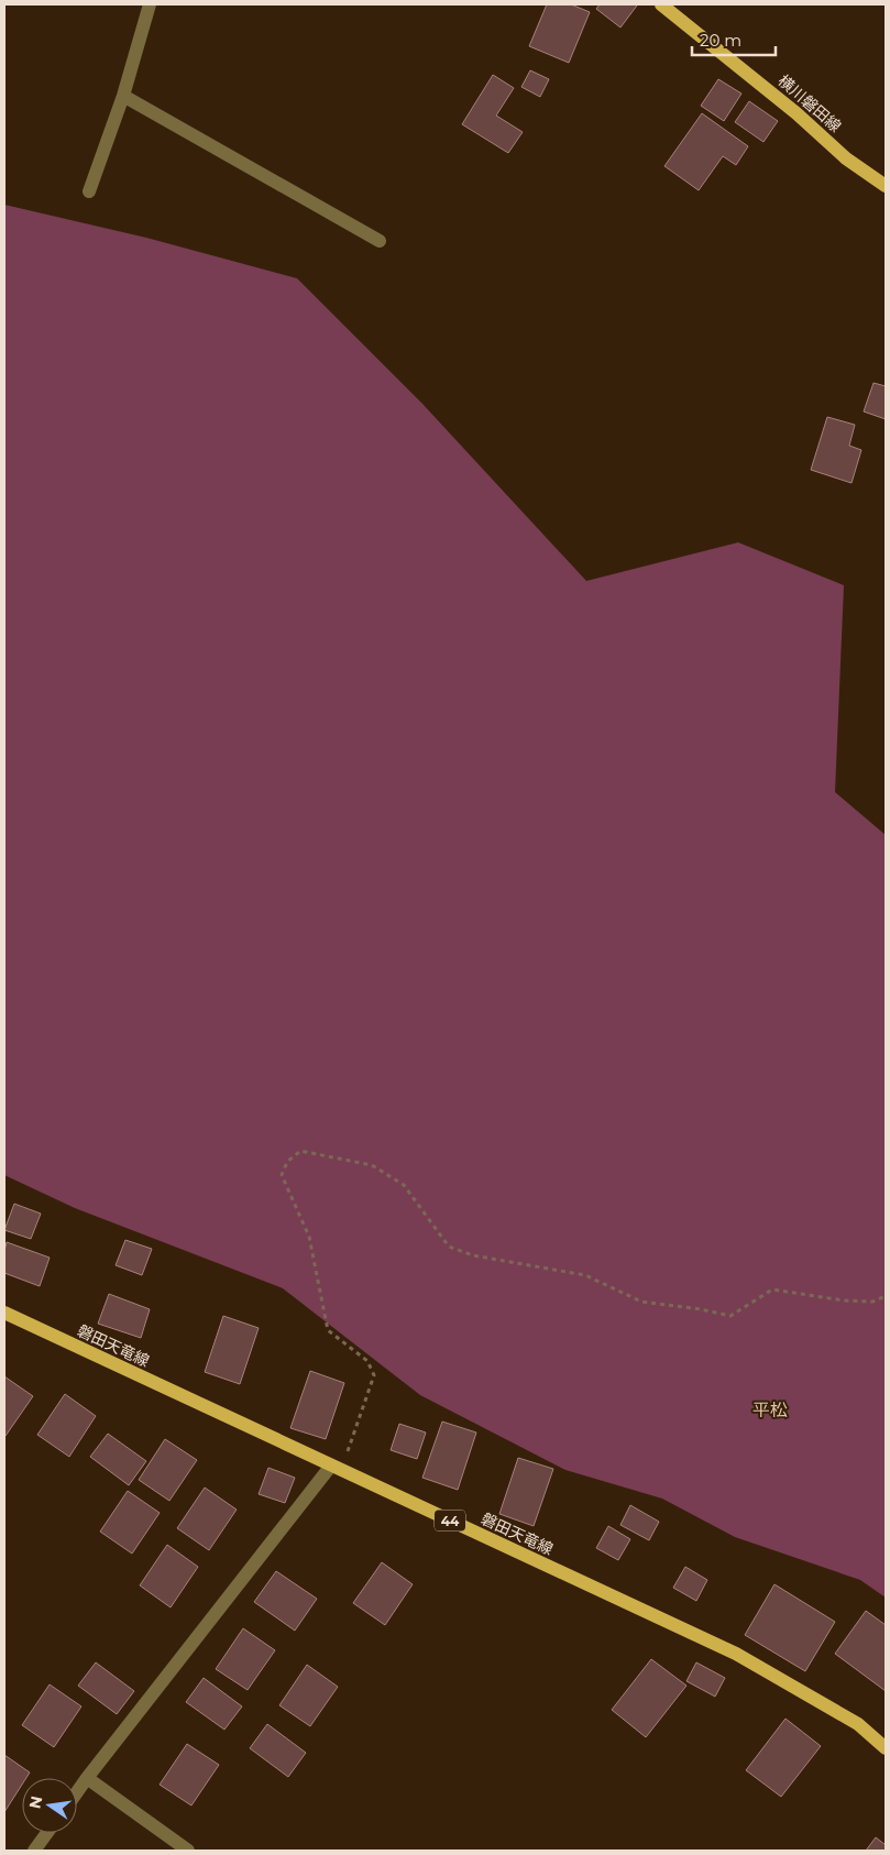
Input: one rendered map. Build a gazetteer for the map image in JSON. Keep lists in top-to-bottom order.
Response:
{
  "streets": {
    "main road": ["横川磐田線", "磐田天竜線", "44"]
  },
  "districts": ["平松"],
  "scale_bar": "20 m",
  "north": "left"
}
